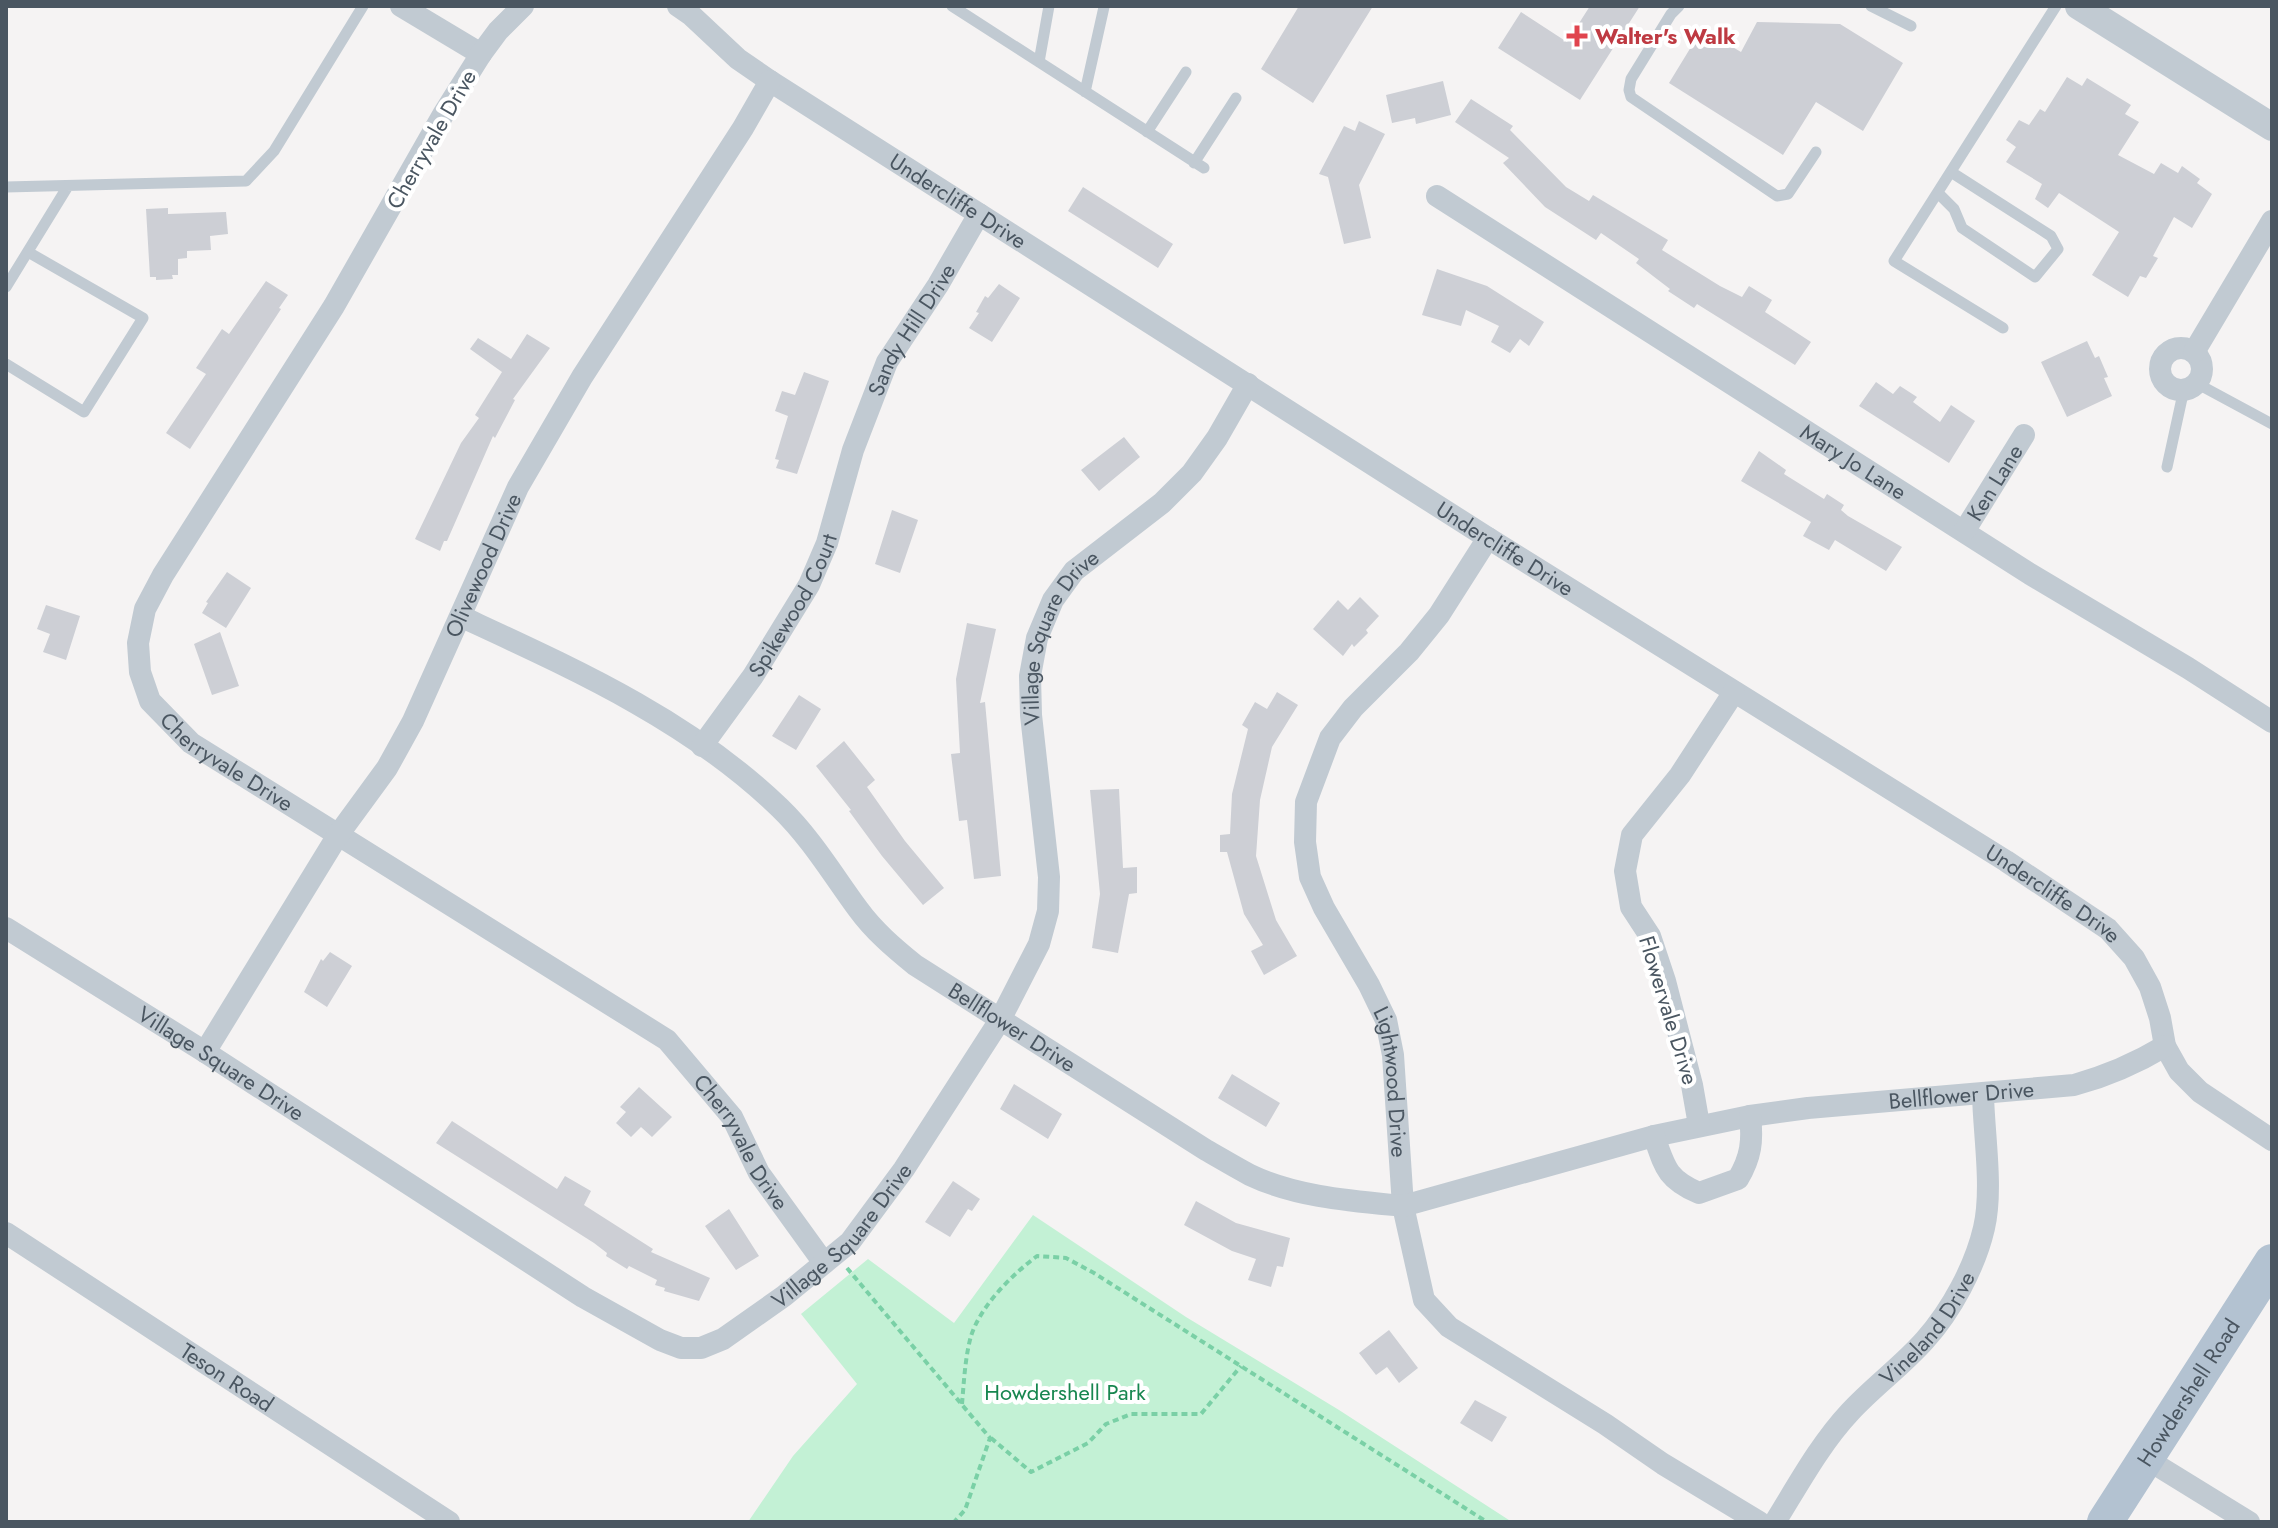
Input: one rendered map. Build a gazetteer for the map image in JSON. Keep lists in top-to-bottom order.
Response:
{
  "streets": {
    "main road": ["Howdershell Road"],
    "street": [
      "Cherryvale Drive",
      "Undercliffe Drive",
      "Sandy Hill Drive",
      "Mary Jo Lane",
      "Ken Lane",
      "Olivewood Drive",
      "Spikewood Court",
      "Village Square Drive",
      "Flowervale Drive",
      "Bellflower Drive",
      "Lightwood Drive",
      "Vineland Drive",
      "Teson Road"
    ]
  },
  "crossings": [
    ["Cherryvale Drive", "Olivewood Drive"],
    ["Cherryvale Drive", "Village Square Drive"],
    ["Undercliffe Drive", "Sandy Hill Drive"],
    ["Undercliffe Drive", "Olivewood Drive"],
    ["Undercliffe Drive", "Village Square Drive"],
    ["Undercliffe Drive", "Flowervale Drive"],
    ["Undercliffe Drive", "Bellflower Drive"],
    ["Undercliffe Drive", "Lightwood Drive"],
    ["Sandy Hill Drive", "Spikewood Court"],
    ["Mary Jo Lane", "Ken Lane"],
    ["Olivewood Drive", "Village Square Drive"],
    ["Olivewood Drive", "Bellflower Drive"],
    ["Spikewood Court", "Bellflower Drive"],
    ["Village Square Drive", "Bellflower Drive"],
    ["Flowervale Drive", "Bellflower Drive"],
    ["Bellflower Drive", "Lightwood Drive"],
    ["Bellflower Drive", "Vineland Drive"]
  ],
  "parks": ["Howdershell Park"],
  "places": {
    "health": ["Walter's Walk"]
  }
}
